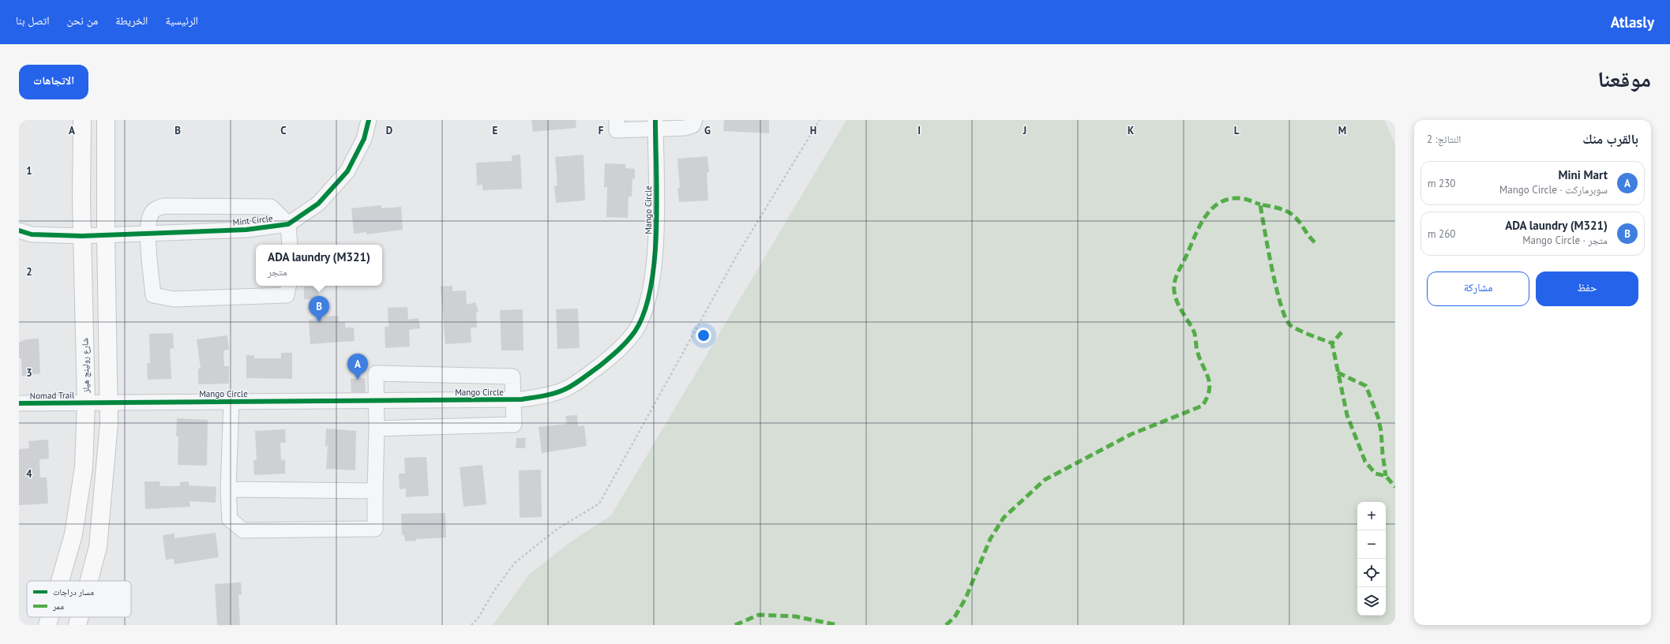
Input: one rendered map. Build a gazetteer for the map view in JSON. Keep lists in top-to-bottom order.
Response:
{
  "streets": {
    "main road": ["شارع رولينج هيلز"],
    "street": ["Mango Circle", "Mint Circle", "Nomad Trail"]
  },
  "crossings": [
    ["Mango Circle", "شارع رولينج هيلز"],
    ["Mango Circle", "Nomad Trail"],
    ["Mint Circle", "شارع رولينج هيلز"],
    ["شارع رولينج هيلز", "Nomad Trail"]
  ],
  "legend": ["مسار دراجات", "ممر"],
  "page": {
    "header": "Atlasly",
    "nav": [
      "الرئيسية",
      "الخريطة",
      "من نحن",
      "اتصل بنا"
    ],
    "title": "موقعنا",
    "buttons": [
      "الاتجاهات",
      ["حفظ", "مشاركة"]
    ],
    "heading": ["بالقرب منك", "النتائج: 2"],
    "list": [
      {
        "mark": "A",
        "name": "Mini Mart",
        "note": "سوبرماركت · Mango Circle",
        "value": "230 m"
      },
      {
        "mark": "B",
        "name": "ADA laundry (M321)",
        "note": "متجر · Mango Circle",
        "value": "260 m"
      }
    ],
    "popup": ["ADA laundry (M321)", "متجر"],
    "pins": ["B", "A"],
    "map_buttons": ["+", "−"]
  },
  "grid": {
    "columns": [
      "A",
      "B",
      "C",
      "D",
      "E",
      "F",
      "G",
      "H",
      "I",
      "J",
      "K",
      "L",
      "M"
    ],
    "rows": [
      "1",
      "2",
      "3",
      "4"
    ]
  }
}
